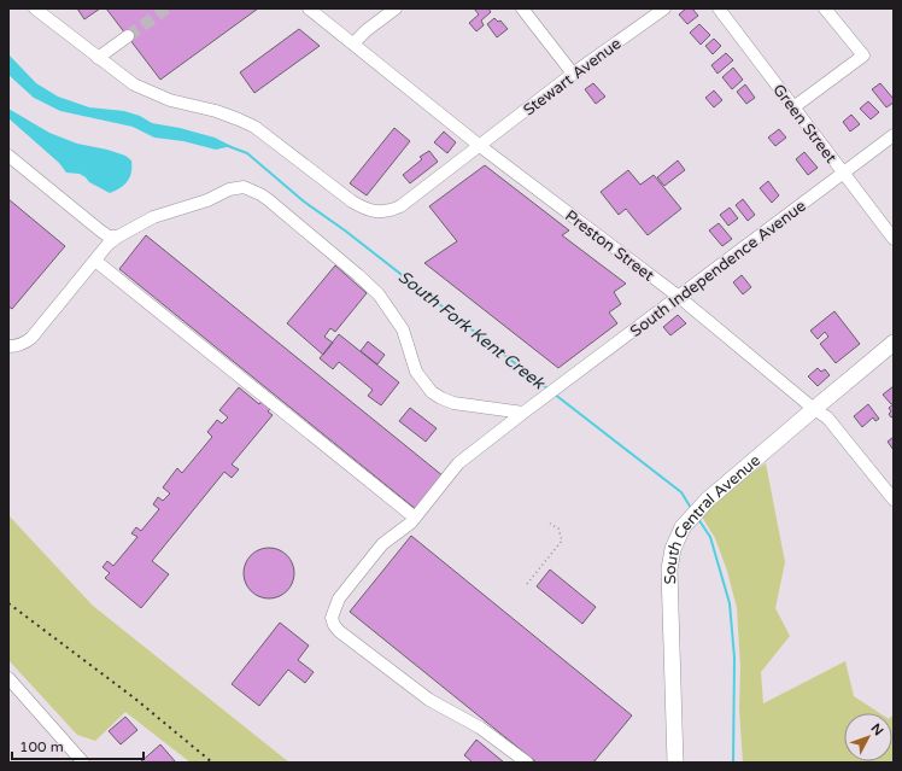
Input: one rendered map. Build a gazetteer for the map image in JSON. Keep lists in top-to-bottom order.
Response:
{
  "streets": {
    "main road": ["South Central Avenue"],
    "street": [
      "Stewart Avenue",
      "Green Street",
      "Preston Street",
      "South Independence Avenue"
    ]
  },
  "crossings": [
    ["Stewart Avenue", "Preston Street"],
    ["Green Street", "South Independence Avenue"],
    ["Preston Street", "South Independence Avenue"],
    ["Preston Street", "South Central Avenue"]
  ],
  "water": ["South Fork Kent Creek"],
  "scale_bar": "100 m",
  "north": "top right"
}
